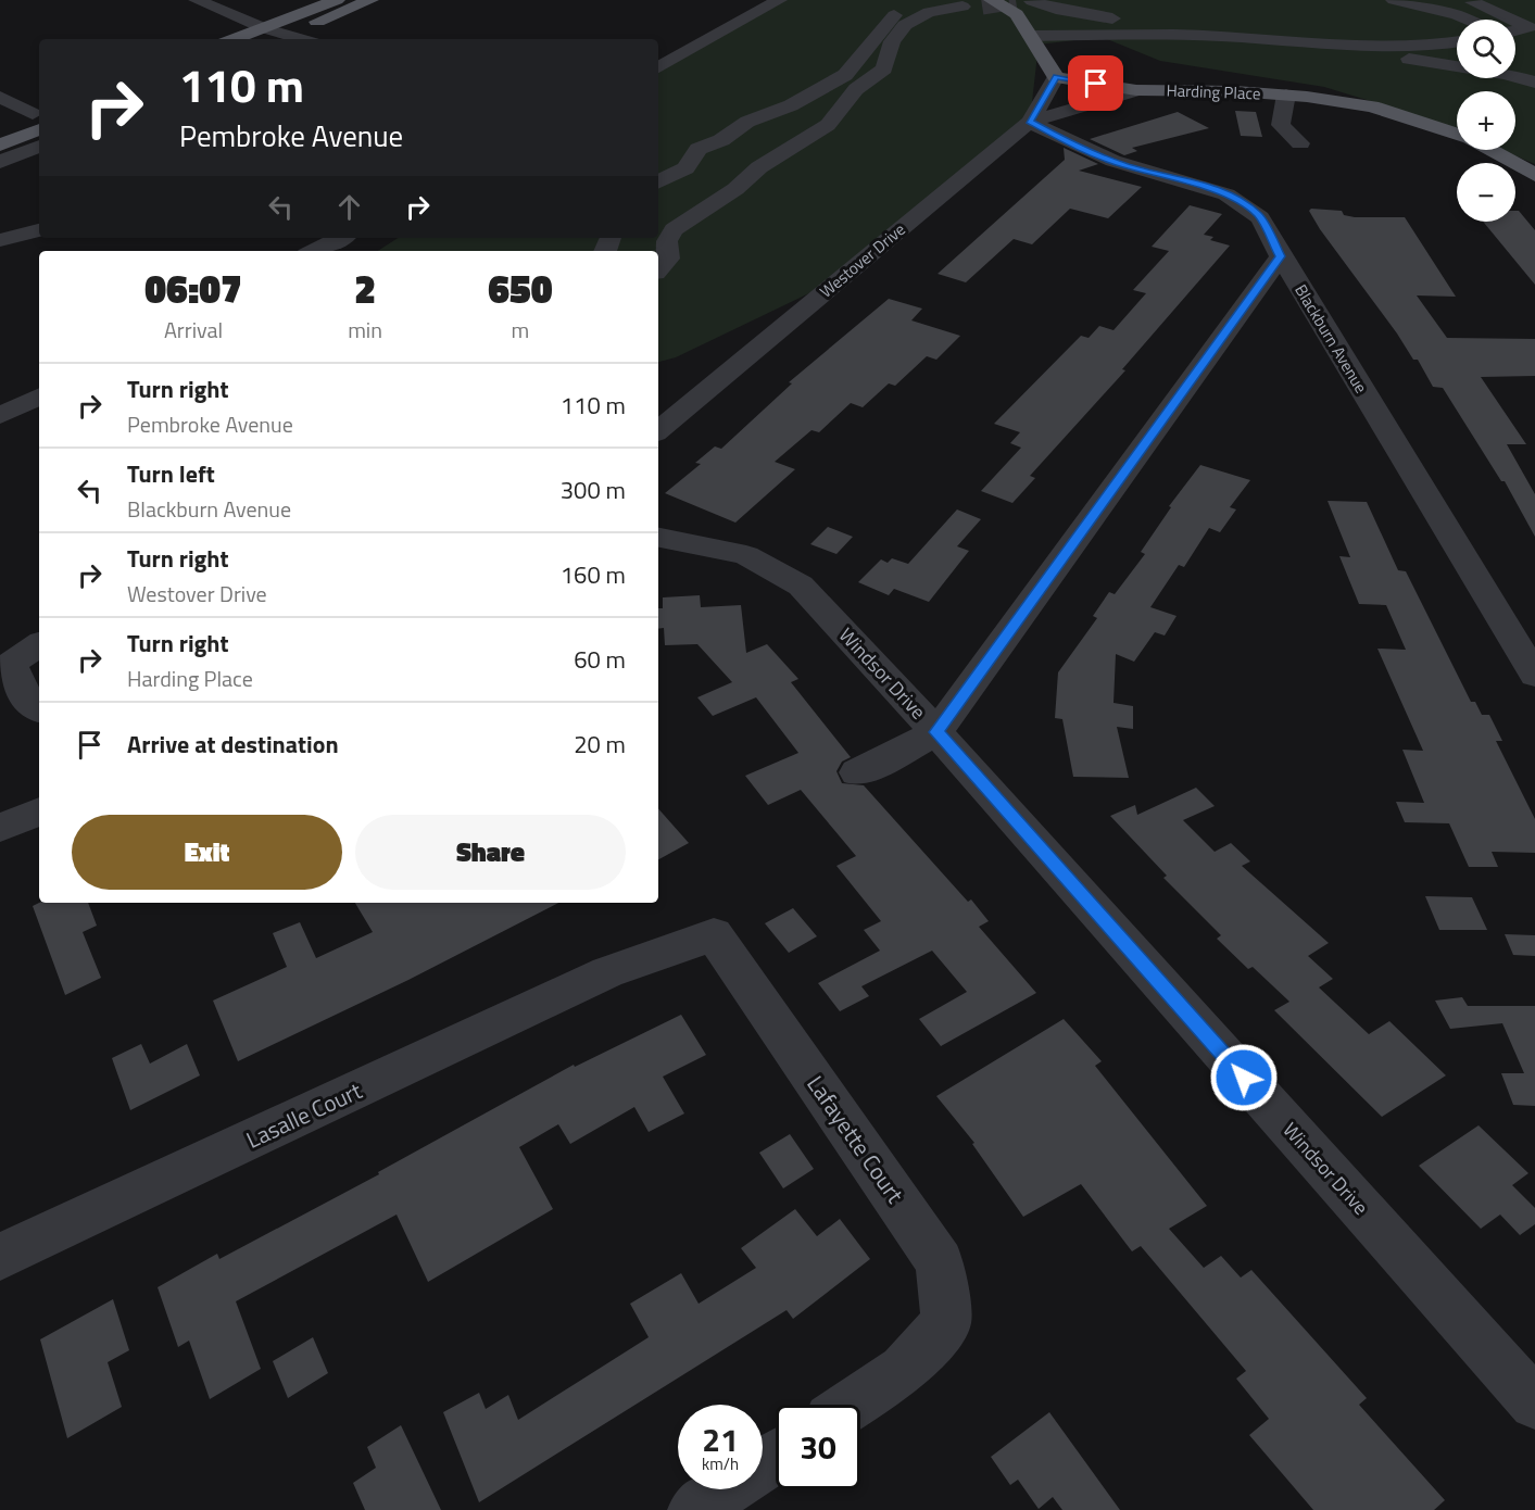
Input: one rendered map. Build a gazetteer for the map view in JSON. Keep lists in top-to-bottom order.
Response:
{
  "streets": {
    "main road": ["Harding Place"],
    "street": [
      "Westover Drive",
      "Blackburn Avenue",
      "Windsor Drive",
      "Lasalle Court",
      "Lafayette Court"
    ]
  },
  "crossings": [
    ["Harding Place", "Westover Drive"],
    ["Westover Drive", "Blackburn Avenue"],
    ["Lasalle Court", "Lafayette Court"]
  ],
  "page": {
    "map_buttons": ["+", "−"],
    "turn": ["110 m", "Pembroke Avenue"],
    "eta": [
      "06:07",
      "Arrival",
      "2",
      "min",
      "650",
      "m"
    ],
    "list": [
      {
        "name": "Turn right",
        "note": "Pembroke Avenue",
        "value": "110 m"
      },
      {
        "name": "Turn left",
        "note": "Blackburn Avenue",
        "value": "300 m"
      },
      {
        "name": "Turn right",
        "note": "Westover Drive",
        "value": "160 m"
      },
      {
        "name": "Turn right",
        "note": "Harding Place",
        "value": "60 m"
      },
      {
        "name": "Arrive at destination",
        "value": "20 m"
      }
    ],
    "buttons": ["Exit", "Share"],
    "speed": "21 km/h",
    "limit": "30"
  }
}
